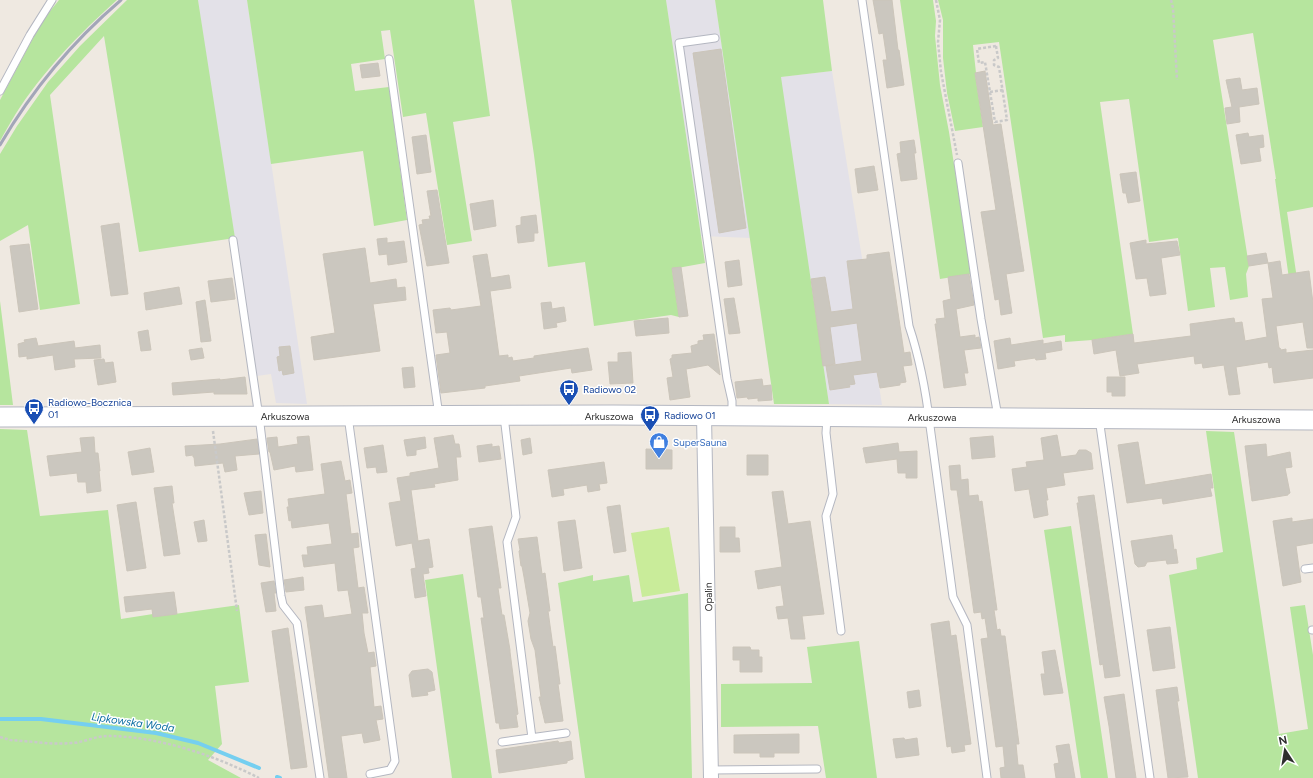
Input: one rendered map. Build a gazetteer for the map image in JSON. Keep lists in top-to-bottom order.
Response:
{
  "streets": {
    "main road": ["Arkuszowa"],
    "street": ["Opalin"]
  },
  "crossings": [
    ["Arkuszowa", "Opalin"]
  ],
  "water": ["Lipkowska Woda"],
  "places": {
    "bus stop": ["Radiowo 02", "Radiowo-Bocznica 01", "Radiowo 01"],
    "shop": ["SuperSauna"]
  },
  "north": "top"
}
